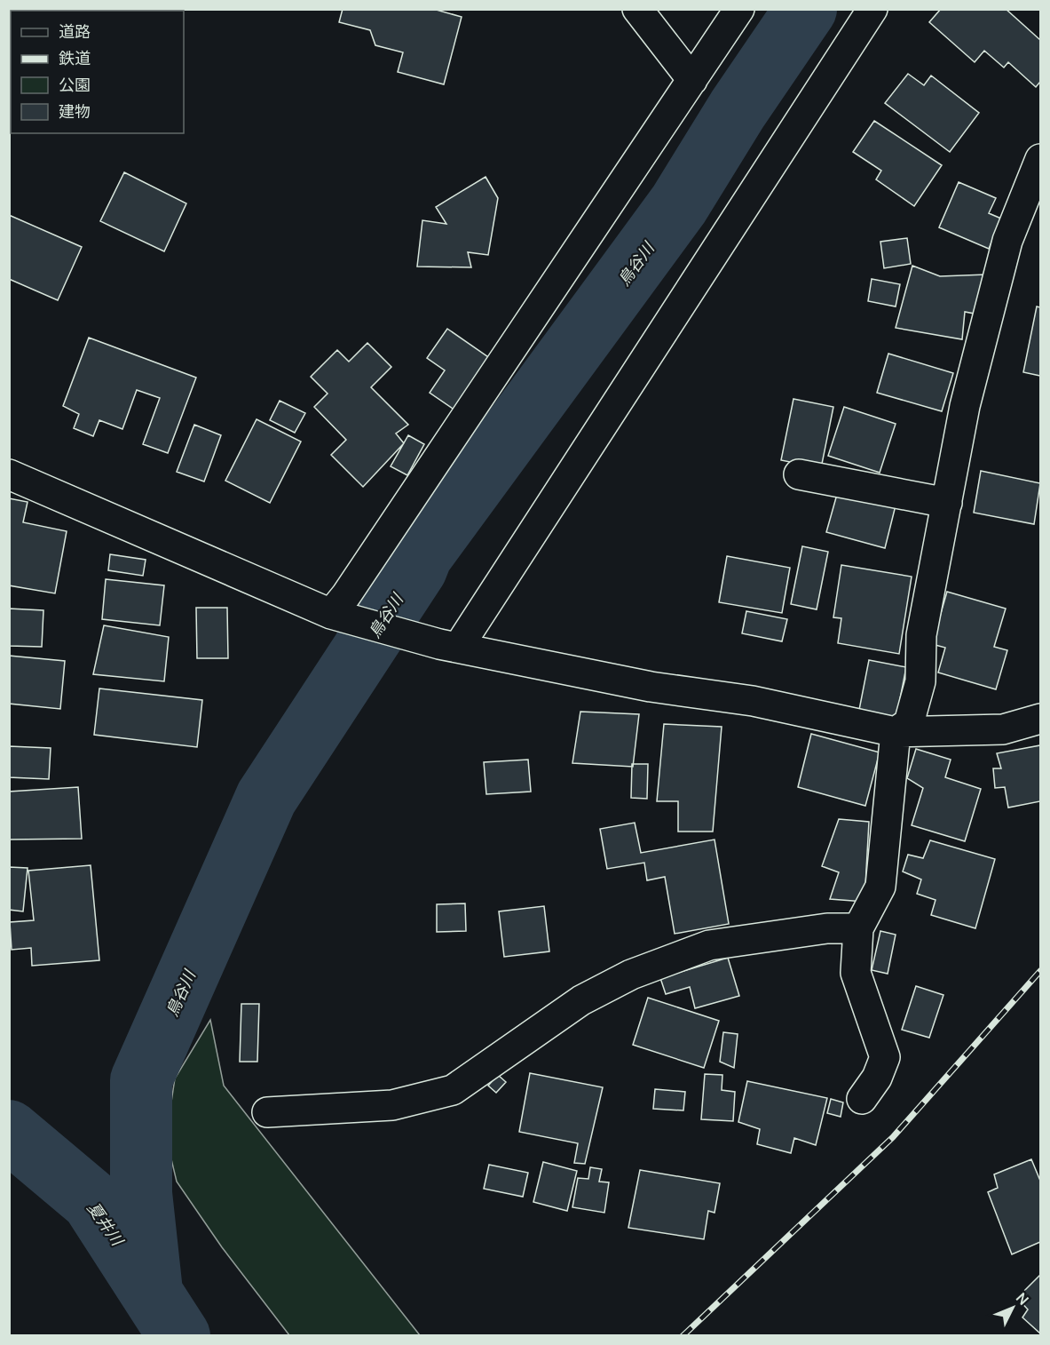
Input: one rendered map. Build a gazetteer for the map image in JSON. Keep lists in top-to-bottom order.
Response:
{
  "water": ["鳥谷川", "夏井川"],
  "legend": [
    "道路",
    "鉄道",
    "公園",
    "建物"
  ],
  "north": "top right"
}
